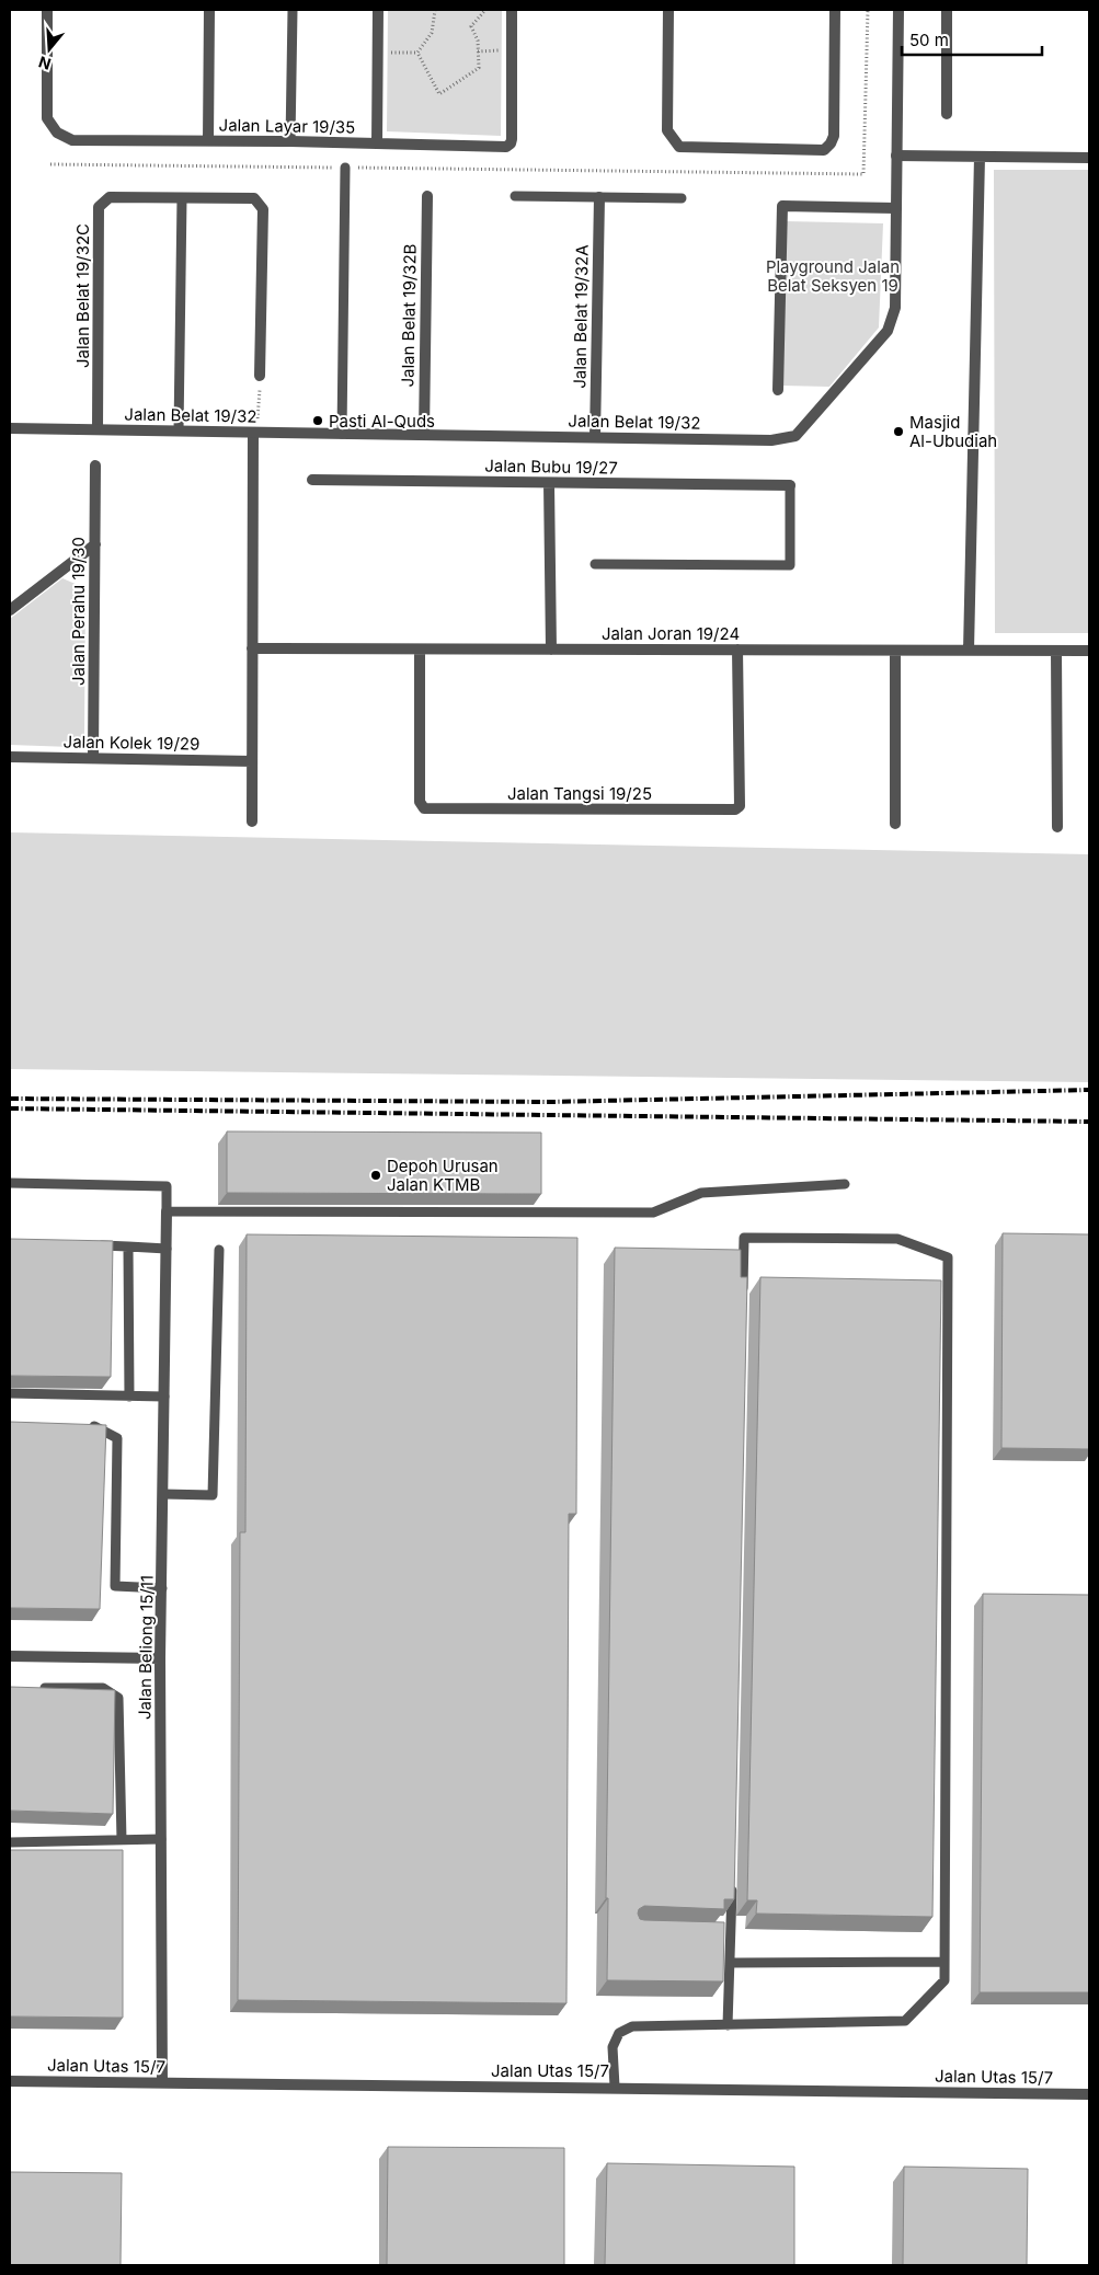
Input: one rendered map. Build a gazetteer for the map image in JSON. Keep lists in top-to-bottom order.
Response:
{
  "streets": {
    "street": [
      "Jalan Layar 19/35",
      "Jalan Belat 19/32C",
      "Jalan Belat 19/32B",
      "Jalan Belat 19/32A",
      "Jalan Belat 19/32",
      "Jalan Bubu 19/27",
      "Jalan Perahu 19/30",
      "Jalan Joran 19/24",
      "Jalan Kolek 19/29",
      "Jalan Tangsi 19/25",
      "Jalan Beliong 15/11",
      "Jalan Utas 15/7"
    ]
  },
  "crossings": [
    ["Jalan Belat 19/32C", "Jalan Belat 19/32"],
    ["Jalan Belat 19/32B", "Jalan Belat 19/32"],
    ["Jalan Belat 19/32A", "Jalan Belat 19/32"],
    ["Jalan Perahu 19/30", "Jalan Kolek 19/29"],
    ["Jalan Joran 19/24", "Jalan Tangsi 19/25"],
    ["Jalan Beliong 15/11", "Jalan Utas 15/7"]
  ],
  "parks": ["Playground Jalan Belat Seksyen 19"],
  "places": ["Pasti Al-Quds", "Masjid Al-Ubudiah", "Depoh Urusan Jalan KTMB"],
  "scale_bar": "50 m",
  "north": "bottom"
}
